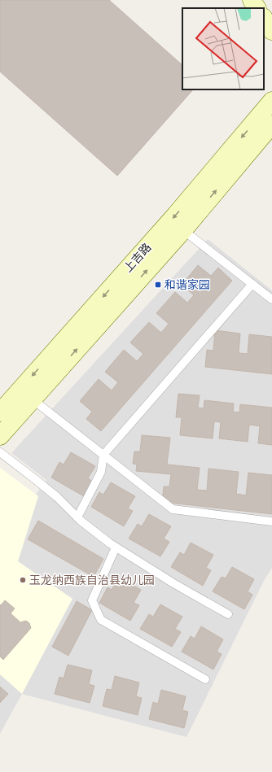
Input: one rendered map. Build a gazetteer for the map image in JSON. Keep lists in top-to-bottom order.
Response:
{
  "streets": {
    "main road": ["上吉路"]
  },
  "places": {
    "transit": ["和谐家园"],
    "other": ["玉龙纳西族自治县幼儿园"]
  }
}
